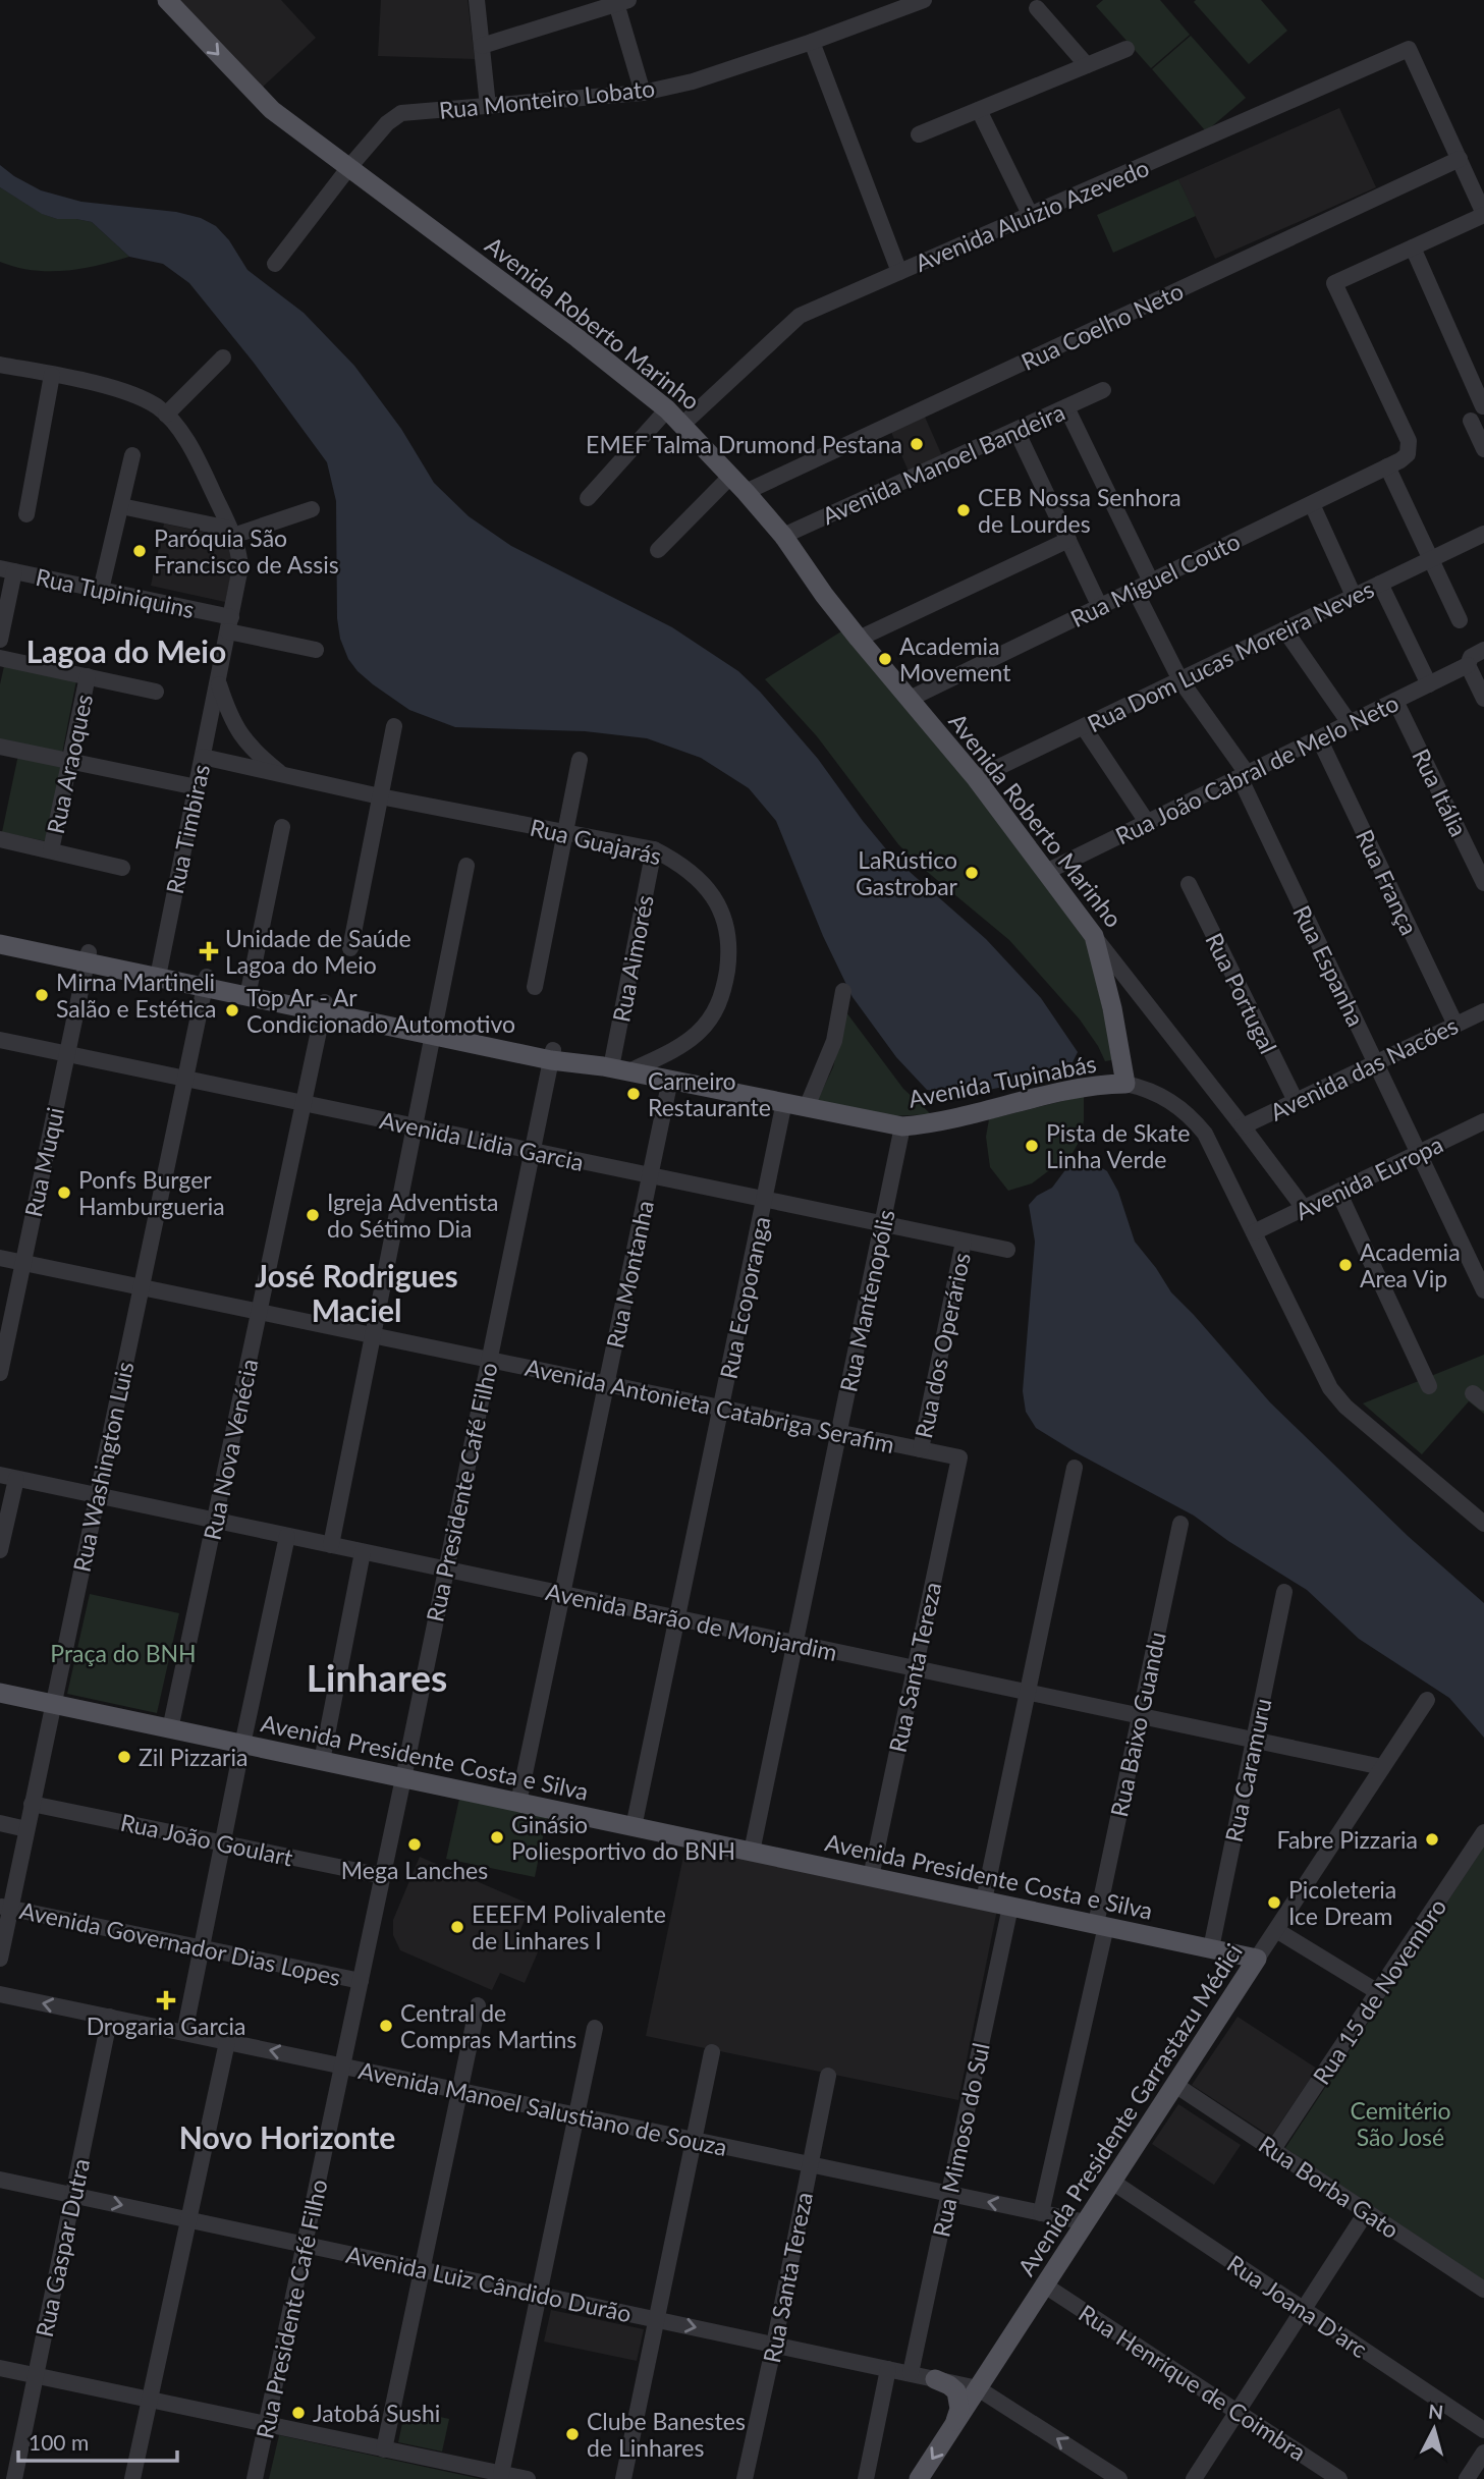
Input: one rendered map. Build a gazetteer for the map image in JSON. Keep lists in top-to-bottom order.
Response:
{
  "streets": {
    "main road": [
      "Avenida Roberto Marinho",
      "Avenida Tupinabás",
      "Avenida Presidente Costa e Silva",
      "Avenida Presidente Garrastazu Médici"
    ],
    "street": [
      "Rua Monteiro Lobato",
      "Avenida Aluizio Azevedo",
      "Rua Coelho Neto",
      "Avenida Manoel Bandeira",
      "Rua Miguel Couto",
      "Rua Tupiniquins",
      "Rua Dom Lucas Moreira Neves",
      "Rua Araoques",
      "Rua João Cabral de Melo Neto",
      "Rua Itália",
      "Rua Timbiras",
      "Rua Guajarás",
      "Rua França",
      "Rua Aimorés",
      "Rua Espanha",
      "Rua Portugal",
      "Avenida das Nacões",
      "Avenida Lidia Garcia",
      "Rua Muqui",
      "Avenida Europa",
      "Rua Montanha",
      "Rua Ecoporanga",
      "Rua Mantenopólis",
      "Rua dos Operários",
      "Avenida Antonieta Catabriga Serafim",
      "Rua Nova Venécia",
      "Rua Washington Luis",
      "Rua Presidente Café Filho",
      "Avenida Barão de Monjardim",
      "Rua Santa Tereza",
      "Rua Baixo Guandu",
      "Rua Caramuru",
      "Rua João Goulart",
      "Avenida Governador Dias Lopes",
      "Rua 15 de Novembro",
      "Avenida Manoel Salustiano de Souza",
      "Rua Mimoso do Sul",
      "Rua Borba Gato",
      "Rua Gaspar Dutra",
      "Avenida Luiz Cândido Durão",
      "Rua Joana D'arc",
      "Rua Henrique de Coimbra"
    ]
  },
  "crossings": [
    ["Rua Monteiro Lobato", "Avenida Roberto Marinho"],
    ["Avenida Aluizio Azevedo", "Avenida Roberto Marinho"],
    ["Avenida Aluizio Azevedo", "Rua Coelho Neto"],
    ["Avenida Roberto Marinho", "Rua Coelho Neto"],
    ["Avenida Roberto Marinho", "Avenida Manoel Bandeira"],
    ["Avenida Roberto Marinho", "Rua Miguel Couto"],
    ["Avenida Roberto Marinho", "Rua Dom Lucas Moreira Neves"],
    ["Avenida Roberto Marinho", "Rua João Cabral de Melo Neto"],
    ["Avenida Roberto Marinho", "Avenida das Nacões"],
    ["Avenida Roberto Marinho", "Avenida Europa"],
    ["Rua Miguel Couto", "Rua Espanha"],
    ["Rua Dom Lucas Moreira Neves", "Rua Espanha"],
    ["Rua João Cabral de Melo Neto", "Rua Itália"],
    ["Rua João Cabral de Melo Neto", "Rua França"],
    ["Rua João Cabral de Melo Neto", "Rua Espanha"],
    ["Rua Timbiras", "Rua Guajarás"],
    ["Rua Timbiras", "Avenida Tupinabás"],
    ["Rua Guajarás", "Rua Aimorés"],
    ["Rua Guajarás", "Avenida Tupinabás"],
    ["Rua França", "Avenida das Nacões"],
    ["Rua Aimorés", "Avenida Tupinabás"],
    ["Rua Espanha", "Avenida das Nacões"],
    ["Rua Espanha", "Avenida Europa"],
    ["Rua Portugal", "Avenida das Nacões"],
    ["Avenida Tupinabás", "Rua Muqui"],
    ["Avenida Tupinabás", "Avenida Europa"],
    ["Avenida Tupinabás", "Rua Montanha"],
    ["Avenida Tupinabás", "Rua Ecoporanga"],
    ["Avenida Tupinabás", "Rua Mantenopólis"],
    ["Avenida Tupinabás", "Rua Nova Venécia"],
    ["Avenida Tupinabás", "Rua Washington Luis"],
    ["Avenida Tupinabás", "Rua Presidente Café Filho"],
    ["Avenida Lidia Garcia", "Rua Muqui"],
    ["Avenida Lidia Garcia", "Rua Montanha"],
    ["Avenida Lidia Garcia", "Rua Ecoporanga"],
    ["Avenida Lidia Garcia", "Rua Mantenopólis"],
    ["Avenida Lidia Garcia", "Rua dos Operários"],
    ["Avenida Lidia Garcia", "Rua Nova Venécia"],
    ["Avenida Lidia Garcia", "Rua Washington Luis"],
    ["Avenida Lidia Garcia", "Rua Presidente Café Filho"],
    ["Rua Muqui", "Avenida Antonieta Catabriga Serafim"],
    ["Rua Montanha", "Avenida Antonieta Catabriga Serafim"],
    ["Rua Montanha", "Avenida Barão de Monjardim"],
    ["Rua Montanha", "Avenida Presidente Costa e Silva"],
    ["Rua Ecoporanga", "Avenida Antonieta Catabriga Serafim"],
    ["Rua Ecoporanga", "Avenida Barão de Monjardim"],
    ["Rua Ecoporanga", "Avenida Presidente Costa e Silva"],
    ["Rua Mantenopólis", "Avenida Antonieta Catabriga Serafim"],
    ["Rua Mantenopólis", "Avenida Barão de Monjardim"],
    ["Rua Mantenopólis", "Avenida Presidente Costa e Silva"],
    ["Rua dos Operários", "Avenida Antonieta Catabriga Serafim"],
    ["Avenida Antonieta Catabriga Serafim", "Rua Nova Venécia"],
    ["Avenida Antonieta Catabriga Serafim", "Rua Washington Luis"],
    ["Avenida Antonieta Catabriga Serafim", "Rua Presidente Café Filho"],
    ["Avenida Antonieta Catabriga Serafim", "Rua Santa Tereza"],
    ["Rua Nova Venécia", "Avenida Barão de Monjardim"],
    ["Rua Nova Venécia", "Avenida Presidente Costa e Silva"],
    ["Rua Washington Luis", "Avenida Barão de Monjardim"],
    ["Rua Washington Luis", "Avenida Presidente Costa e Silva"],
    ["Rua Washington Luis", "Rua João Goulart"],
    ["Rua Washington Luis", "Avenida Governador Dias Lopes"],
    ["Rua Presidente Café Filho", "Avenida Barão de Monjardim"],
    ["Rua Presidente Café Filho", "Avenida Presidente Costa e Silva"],
    ["Rua Presidente Café Filho", "Rua João Goulart"],
    ["Rua Presidente Café Filho", "Avenida Governador Dias Lopes"],
    ["Rua Presidente Café Filho", "Avenida Manoel Salustiano de Souza"],
    ["Rua Presidente Café Filho", "Avenida Luiz Cândido Durão"],
    ["Avenida Barão de Monjardim", "Rua Santa Tereza"],
    ["Avenida Barão de Monjardim", "Rua Baixo Guandu"],
    ["Avenida Barão de Monjardim", "Rua Caramuru"],
    ["Avenida Barão de Monjardim", "Avenida Presidente Garrastazu Médici"],
    ["Rua Santa Tereza", "Avenida Presidente Costa e Silva"],
    ["Rua Santa Tereza", "Avenida Manoel Salustiano de Souza"],
    ["Rua Santa Tereza", "Avenida Luiz Cândido Durão"],
    ["Rua Baixo Guandu", "Avenida Presidente Costa e Silva"],
    ["Rua Baixo Guandu", "Avenida Manoel Salustiano de Souza"],
    ["Avenida Presidente Costa e Silva", "Rua Caramuru"],
    ["Avenida Presidente Costa e Silva", "Avenida Presidente Garrastazu Médici"],
    ["Avenida Presidente Costa e Silva", "Rua Mimoso do Sul"],
    ["Rua 15 de Novembro", "Rua Borba Gato"],
    ["Avenida Manoel Salustiano de Souza", "Avenida Presidente Garrastazu Médici"],
    ["Avenida Manoel Salustiano de Souza", "Rua Mimoso do Sul"],
    ["Avenida Manoel Salustiano de Souza", "Rua Gaspar Dutra"],
    ["Avenida Presidente Garrastazu Médici", "Rua Borba Gato"],
    ["Avenida Presidente Garrastazu Médici", "Avenida Luiz Cândido Durão"],
    ["Avenida Presidente Garrastazu Médici", "Rua Joana D'arc"],
    ["Avenida Presidente Garrastazu Médici", "Rua Henrique de Coimbra"],
    ["Rua Mimoso do Sul", "Avenida Luiz Cândido Durão"],
    ["Rua Gaspar Dutra", "Avenida Luiz Cândido Durão"]
  ],
  "districts": [
    "Lagoa do Meio",
    "José Rodrigues Maciel",
    "Linhares",
    "Novo Horizonte"
  ],
  "parks": ["Praça do BNH", "Cemitério São José"],
  "places": {
    "other": [
      "EMEF Talma Drumond Pestana",
      "CEB Nossa Senhora de Lourdes",
      "Paróquia São Francisco de Assis",
      "Academia Movement",
      "LaRústico Gastrobar",
      "Mirna Martineli Salão e Estética",
      "Top Ar - Ar Condicionado Automotivo",
      "Carneiro Restaurante",
      "Pista de Skate Linha Verde",
      "Ponfs Burger Hamburgueria",
      "Igreja Adventista do Sétimo Dia",
      "Academia Area Vip",
      "Zil Pizzaria",
      "Ginásio Poliesportivo do BNH",
      "Fabre Pizzaria",
      "Mega Lanches",
      "Picoleteria Ice Dream",
      "EEEFM Polivalente de Linhares I",
      "Central de Compras Martins",
      "Jatobá Sushi",
      "Clube Banestes de Linhares"
    ],
    "health": ["Unidade de Saúde Lagoa do Meio", "Drogaria Garcia"]
  },
  "scale_bar": "100 m",
  "north": "top"
}
